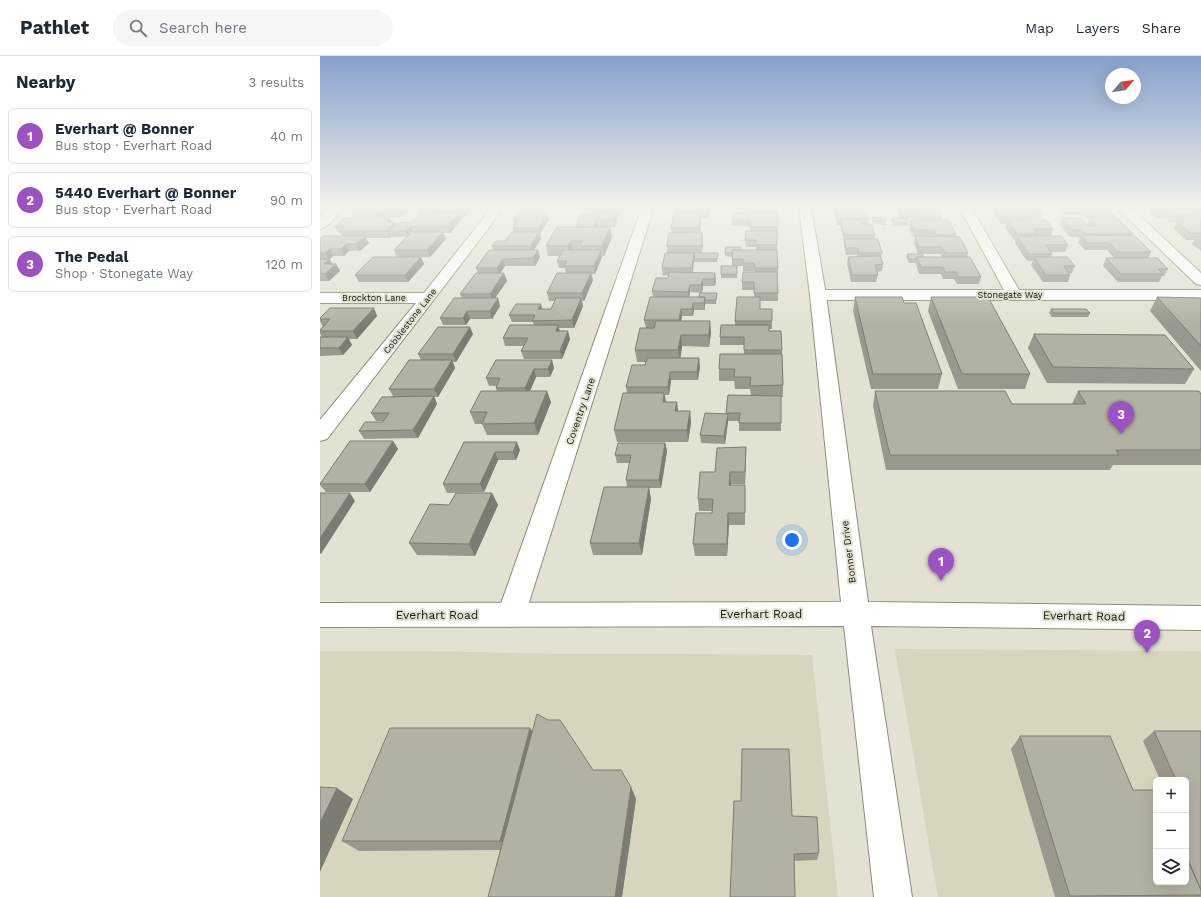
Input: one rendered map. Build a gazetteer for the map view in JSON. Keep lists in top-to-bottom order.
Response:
{
  "streets": {
    "street": [
      "Stonegate Way",
      "Brockton Lane",
      "Cobblestone Lane",
      "Coventry Lane",
      "Bonner Drive",
      "Everhart Road"
    ]
  },
  "crossings": [
    ["Stonegate Way", "Bonner Drive"],
    ["Brockton Lane", "Cobblestone Lane"],
    ["Coventry Lane", "Everhart Road"],
    ["Bonner Drive", "Everhart Road"]
  ],
  "north": "top right",
  "page": {
    "header": "Pathlet",
    "search": "Search here",
    "nav": ["Map", "Layers", "Share"],
    "heading": ["Nearby", "3 results"],
    "list": [
      {
        "mark": "1",
        "name": "Everhart @ Bonner",
        "note": "Bus stop · Everhart Road",
        "value": "40 m"
      },
      {
        "mark": "2",
        "name": "5440 Everhart @ Bonner",
        "note": "Bus stop · Everhart Road",
        "value": "90 m"
      },
      {
        "mark": "3",
        "name": "The Pedal",
        "note": "Shop · Stonegate Way",
        "value": "120 m"
      }
    ],
    "pins": ["3", "1", "2"],
    "map_buttons": ["+", "−"]
  }
}
